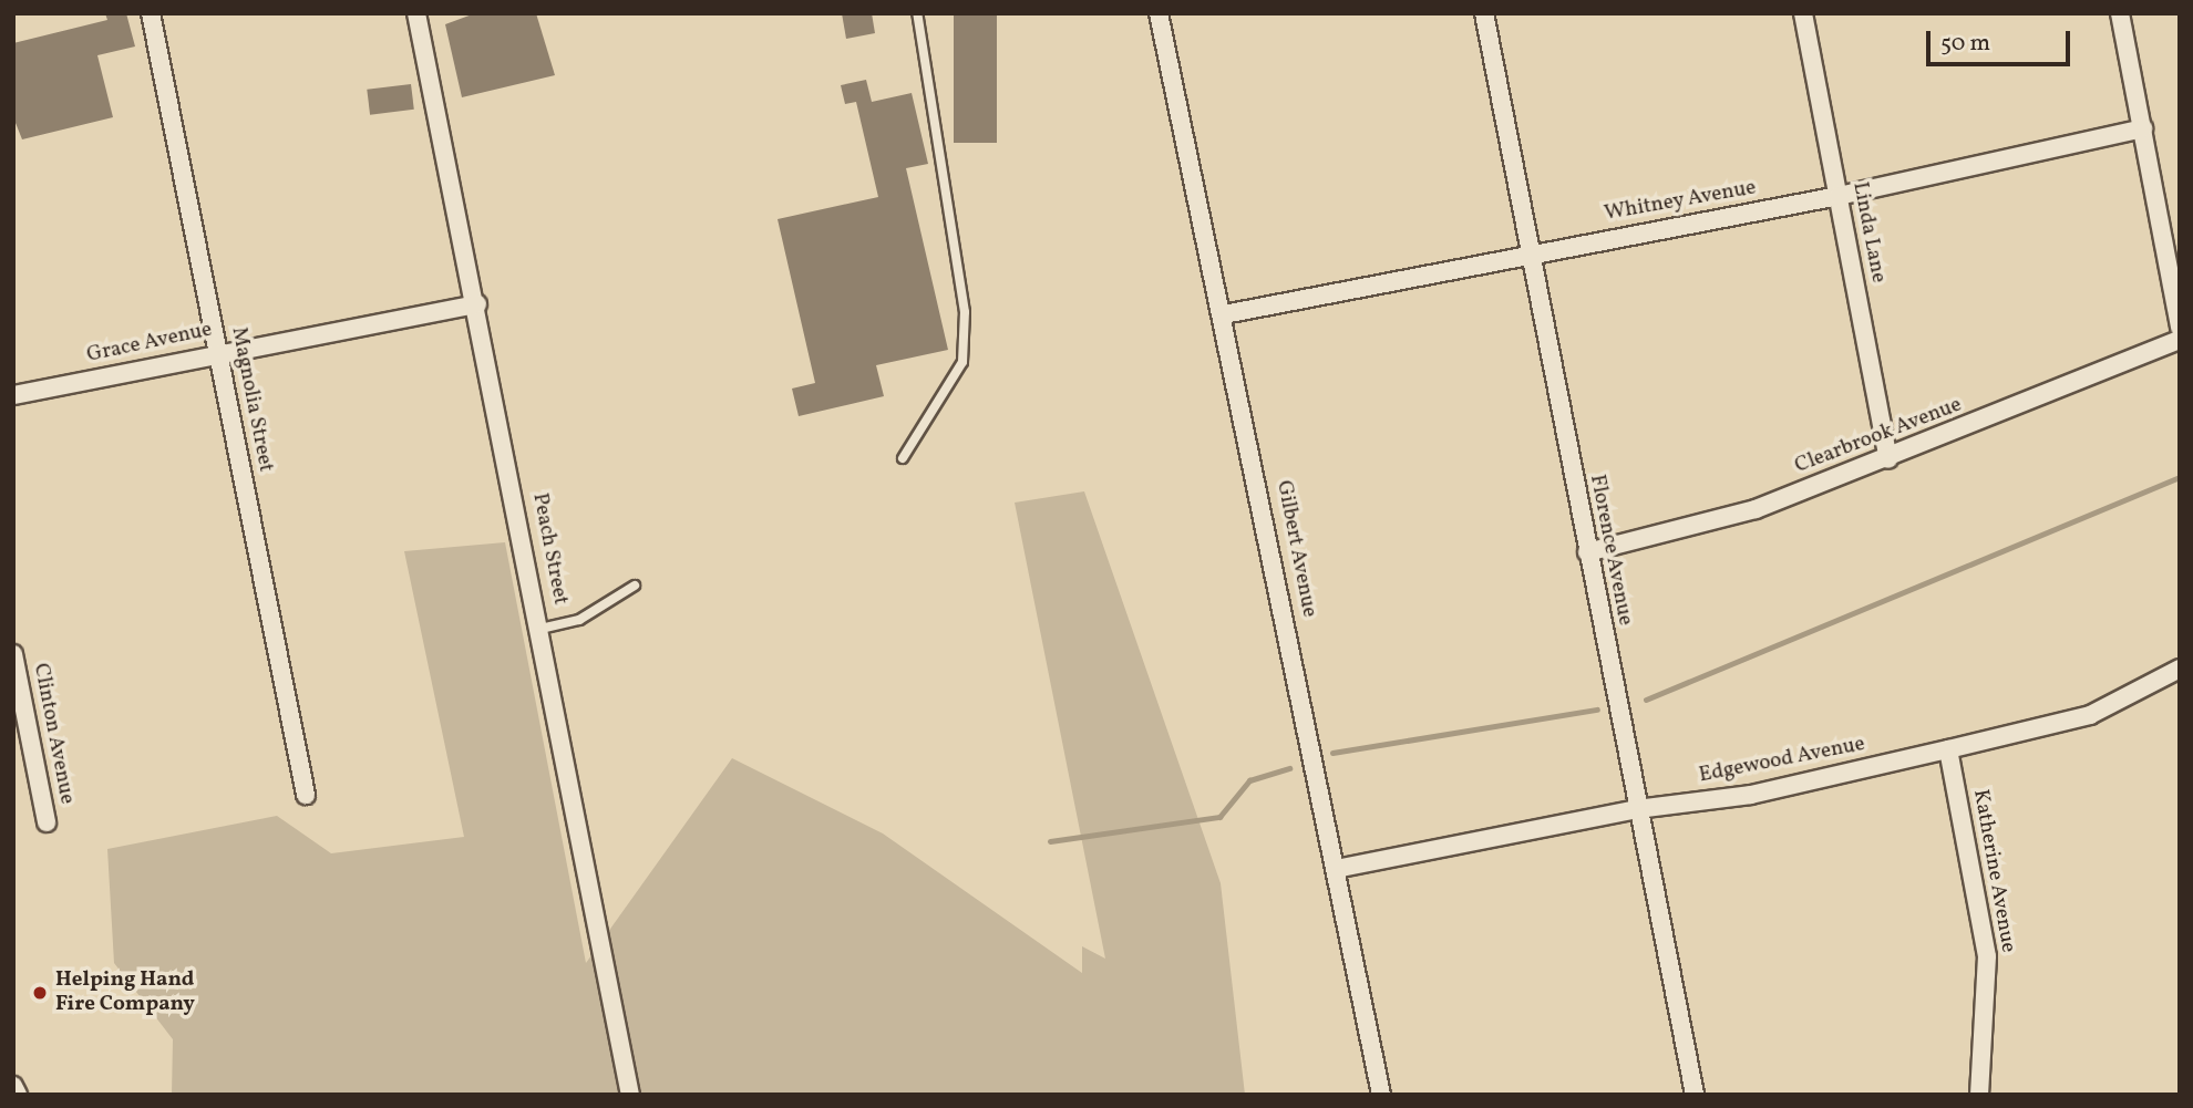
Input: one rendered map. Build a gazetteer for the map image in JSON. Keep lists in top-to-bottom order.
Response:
{
  "streets": {
    "street": [
      "Whitney Avenue",
      "Linda Lane",
      "Grace Avenue",
      "Magnolia Street",
      "Clearbrook Avenue",
      "Peach Street",
      "Gilbert Avenue",
      "Florence Avenue",
      "Clinton Avenue",
      "Edgewood Avenue",
      "Katherine Avenue"
    ]
  },
  "crossings": [
    ["Whitney Avenue", "Linda Lane"],
    ["Whitney Avenue", "Gilbert Avenue"],
    ["Whitney Avenue", "Florence Avenue"],
    ["Linda Lane", "Clearbrook Avenue"],
    ["Grace Avenue", "Magnolia Street"],
    ["Grace Avenue", "Peach Street"],
    ["Clearbrook Avenue", "Florence Avenue"],
    ["Gilbert Avenue", "Edgewood Avenue"],
    ["Florence Avenue", "Edgewood Avenue"],
    ["Edgewood Avenue", "Katherine Avenue"]
  ],
  "places": ["Helping Hand Fire Company"],
  "scale_bar": "50 m"
}
